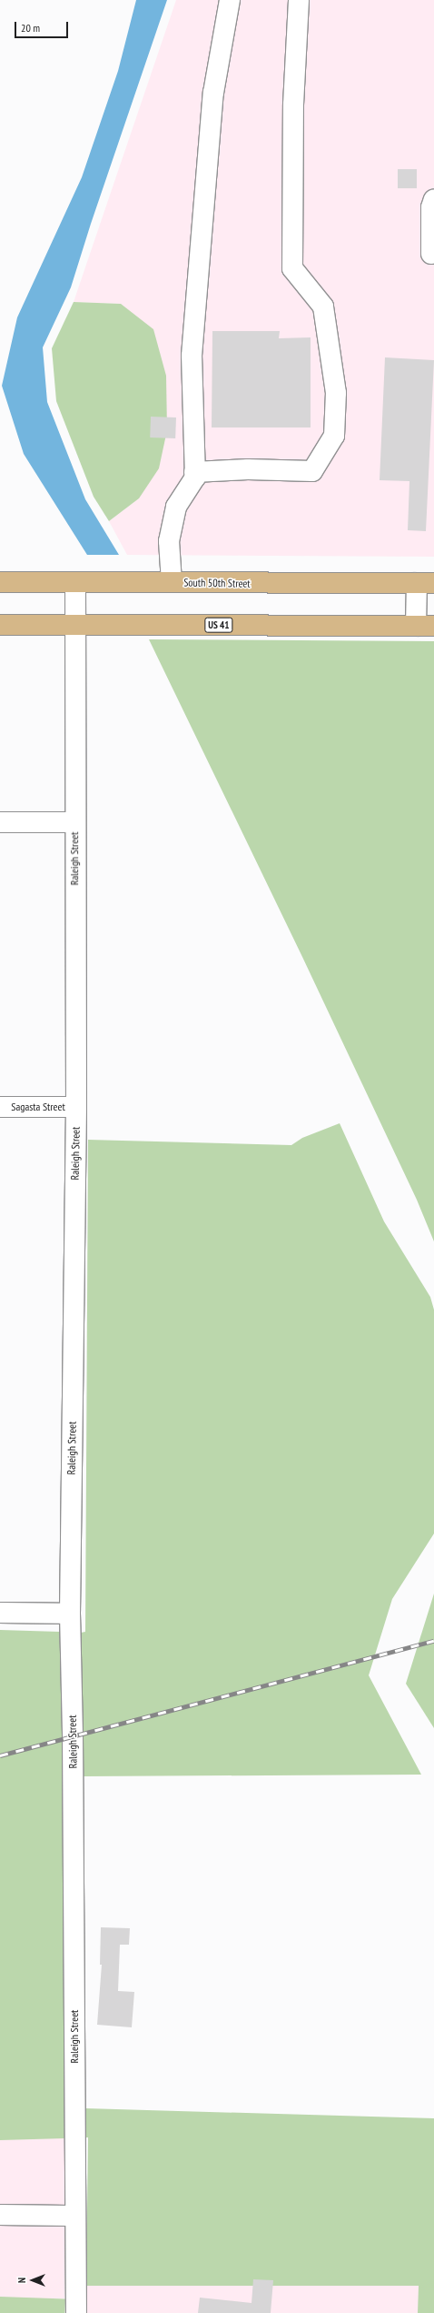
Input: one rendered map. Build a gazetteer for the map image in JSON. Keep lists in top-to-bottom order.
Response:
{
  "streets": {
    "main road": ["South 50th Street", "US 41"],
    "street": ["Raleigh Street", "Sagasta Street"]
  },
  "crossings": [
    ["South 50th Street", "Raleigh Street"],
    ["US 41", "Raleigh Street"],
    ["Raleigh Street", "Sagasta Street"]
  ],
  "scale_bar": "20 m",
  "north": "left"
}
